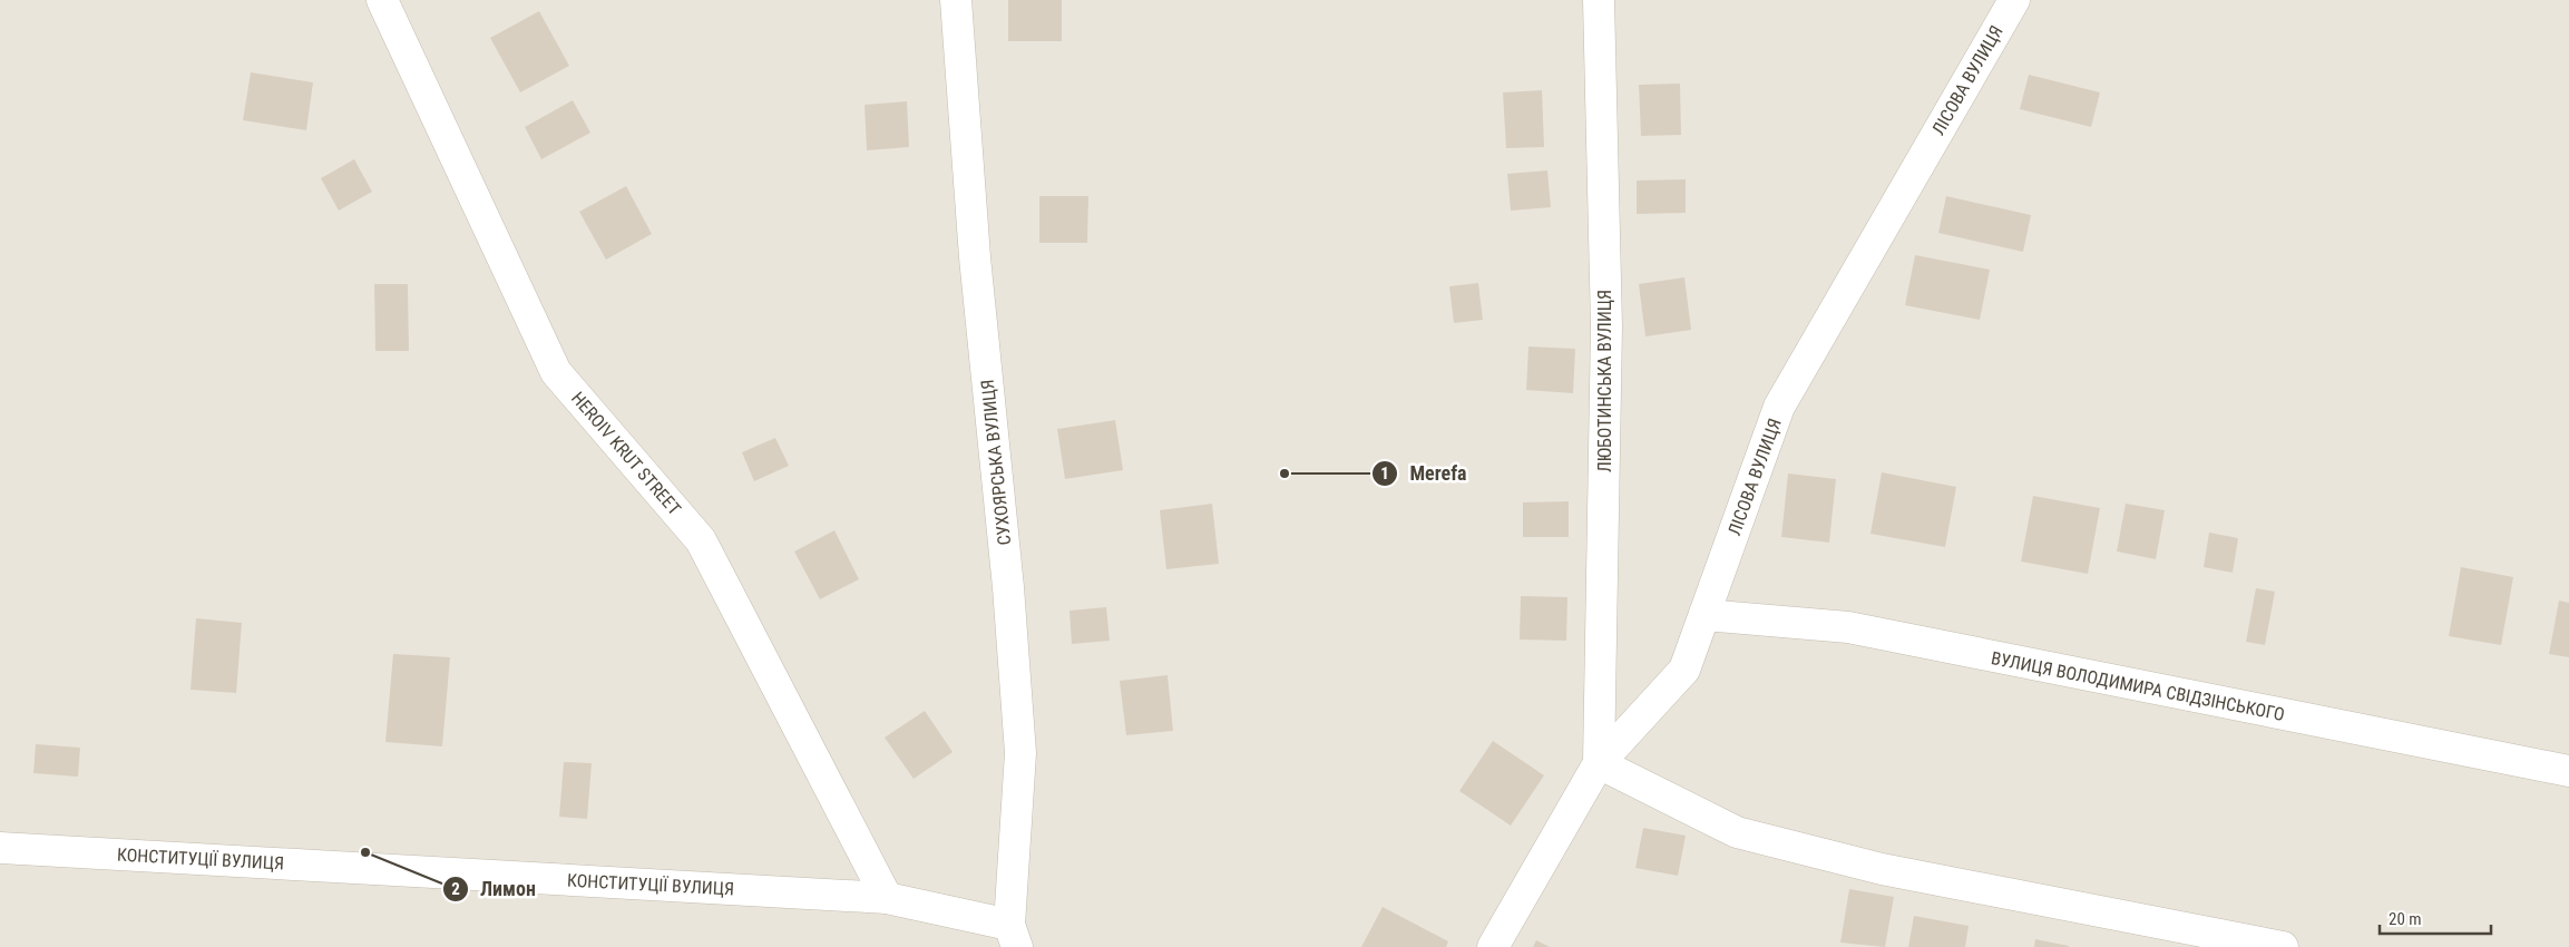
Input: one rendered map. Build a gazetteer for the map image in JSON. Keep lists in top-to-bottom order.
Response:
{
  "streets": {
    "street": [
      "ЛІСОВА ВУЛИЦЯ",
      "ЛЮБОТИНСЬКА ВУЛИЦЯ",
      "HEROIV KRUT STREET",
      "СУХОЯРСЬКА ВУЛИЦЯ",
      "ВУЛИЦЯ ВОЛОДИМИРА СВІДЗІНСЬКОГО",
      "КОНСТИТУЦІЇ ВУЛИЦЯ"
    ]
  },
  "crossings": [
    ["ЛІСОВА ВУЛИЦЯ", "ЛЮБОТИНСЬКА ВУЛИЦЯ"],
    ["ЛІСОВА ВУЛИЦЯ", "ВУЛИЦЯ ВОЛОДИМИРА СВІДЗІНСЬКОГО"],
    ["HEROIV KRUT STREET", "КОНСТИТУЦІЇ ВУЛИЦЯ"],
    ["СУХОЯРСЬКА ВУЛИЦЯ", "КОНСТИТУЦІЇ ВУЛИЦЯ"]
  ],
  "places": ["Merefa", "Лимон"],
  "scale_bar": "20 m"
}
